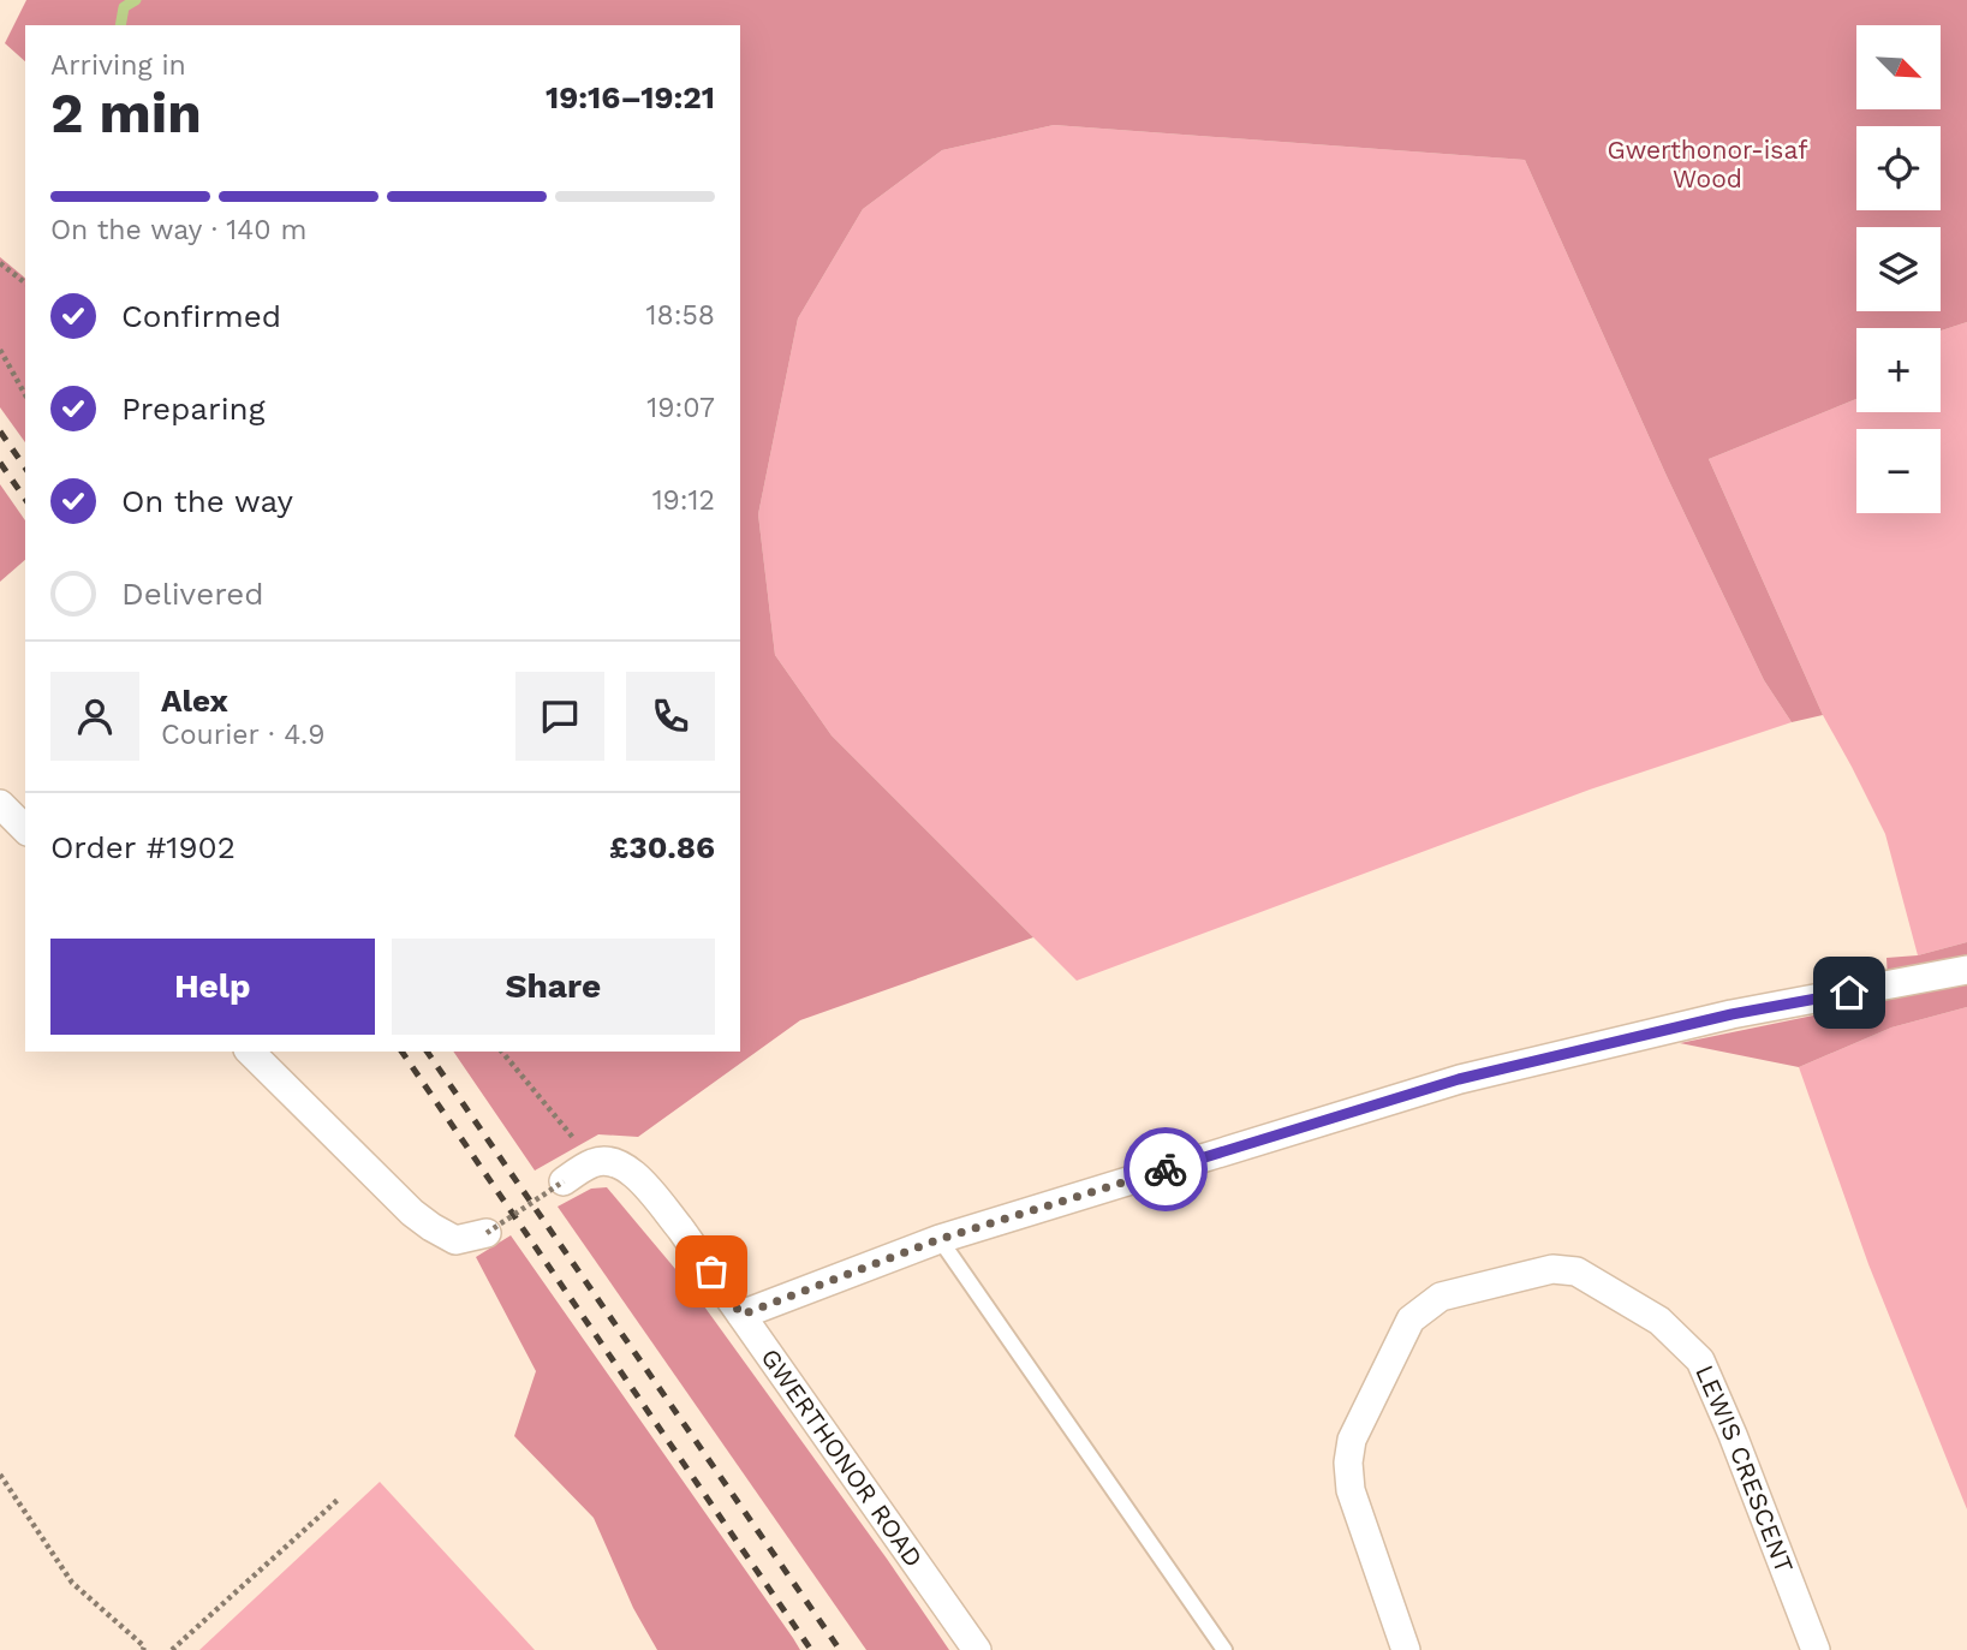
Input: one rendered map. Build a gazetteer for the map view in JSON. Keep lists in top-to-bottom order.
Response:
{
  "streets": {
    "street": ["GWERTHONOR ROAD", "LEWIS CRESCENT"]
  },
  "parks": ["Gwerthonor-isaf Wood"],
  "north": "bottom right",
  "page": {
    "map_buttons": ["+", "−"],
    "heading": ["2 min", "Arriving in", "19:16–19:21"],
    "panel": [
      "Alex",
      "Courier · 4.9",
      "Order #1902",
      "£30.86"
    ],
    "bar": "On the way · 140 m",
    "list": [
      ["Confirmed", "18:58"],
      ["Preparing", "19:07"],
      ["On the way", "19:12"],
      "Delivered"
    ],
    "buttons": ["Help", "Share"]
  }
}
